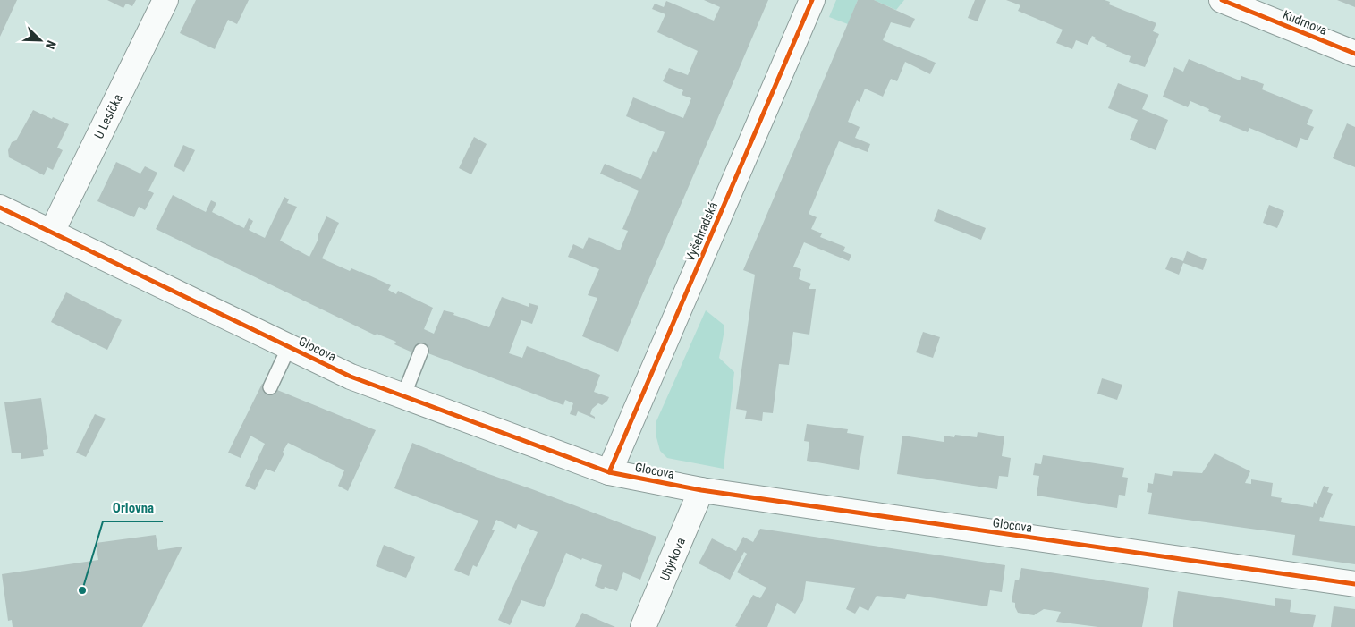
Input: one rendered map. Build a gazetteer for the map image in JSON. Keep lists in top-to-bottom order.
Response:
{
  "streets": {
    "street": [
      "Kudrnova",
      "U Lesíčka",
      "Vyšehradská",
      "Glocova",
      "Uhýrkova"
    ]
  },
  "crossings": [
    ["U Lesíčka", "Glocova"],
    ["Vyšehradská", "Glocova"],
    ["Glocova", "Uhýrkova"]
  ],
  "places": ["Orlovna"],
  "north": "bottom right"
}
